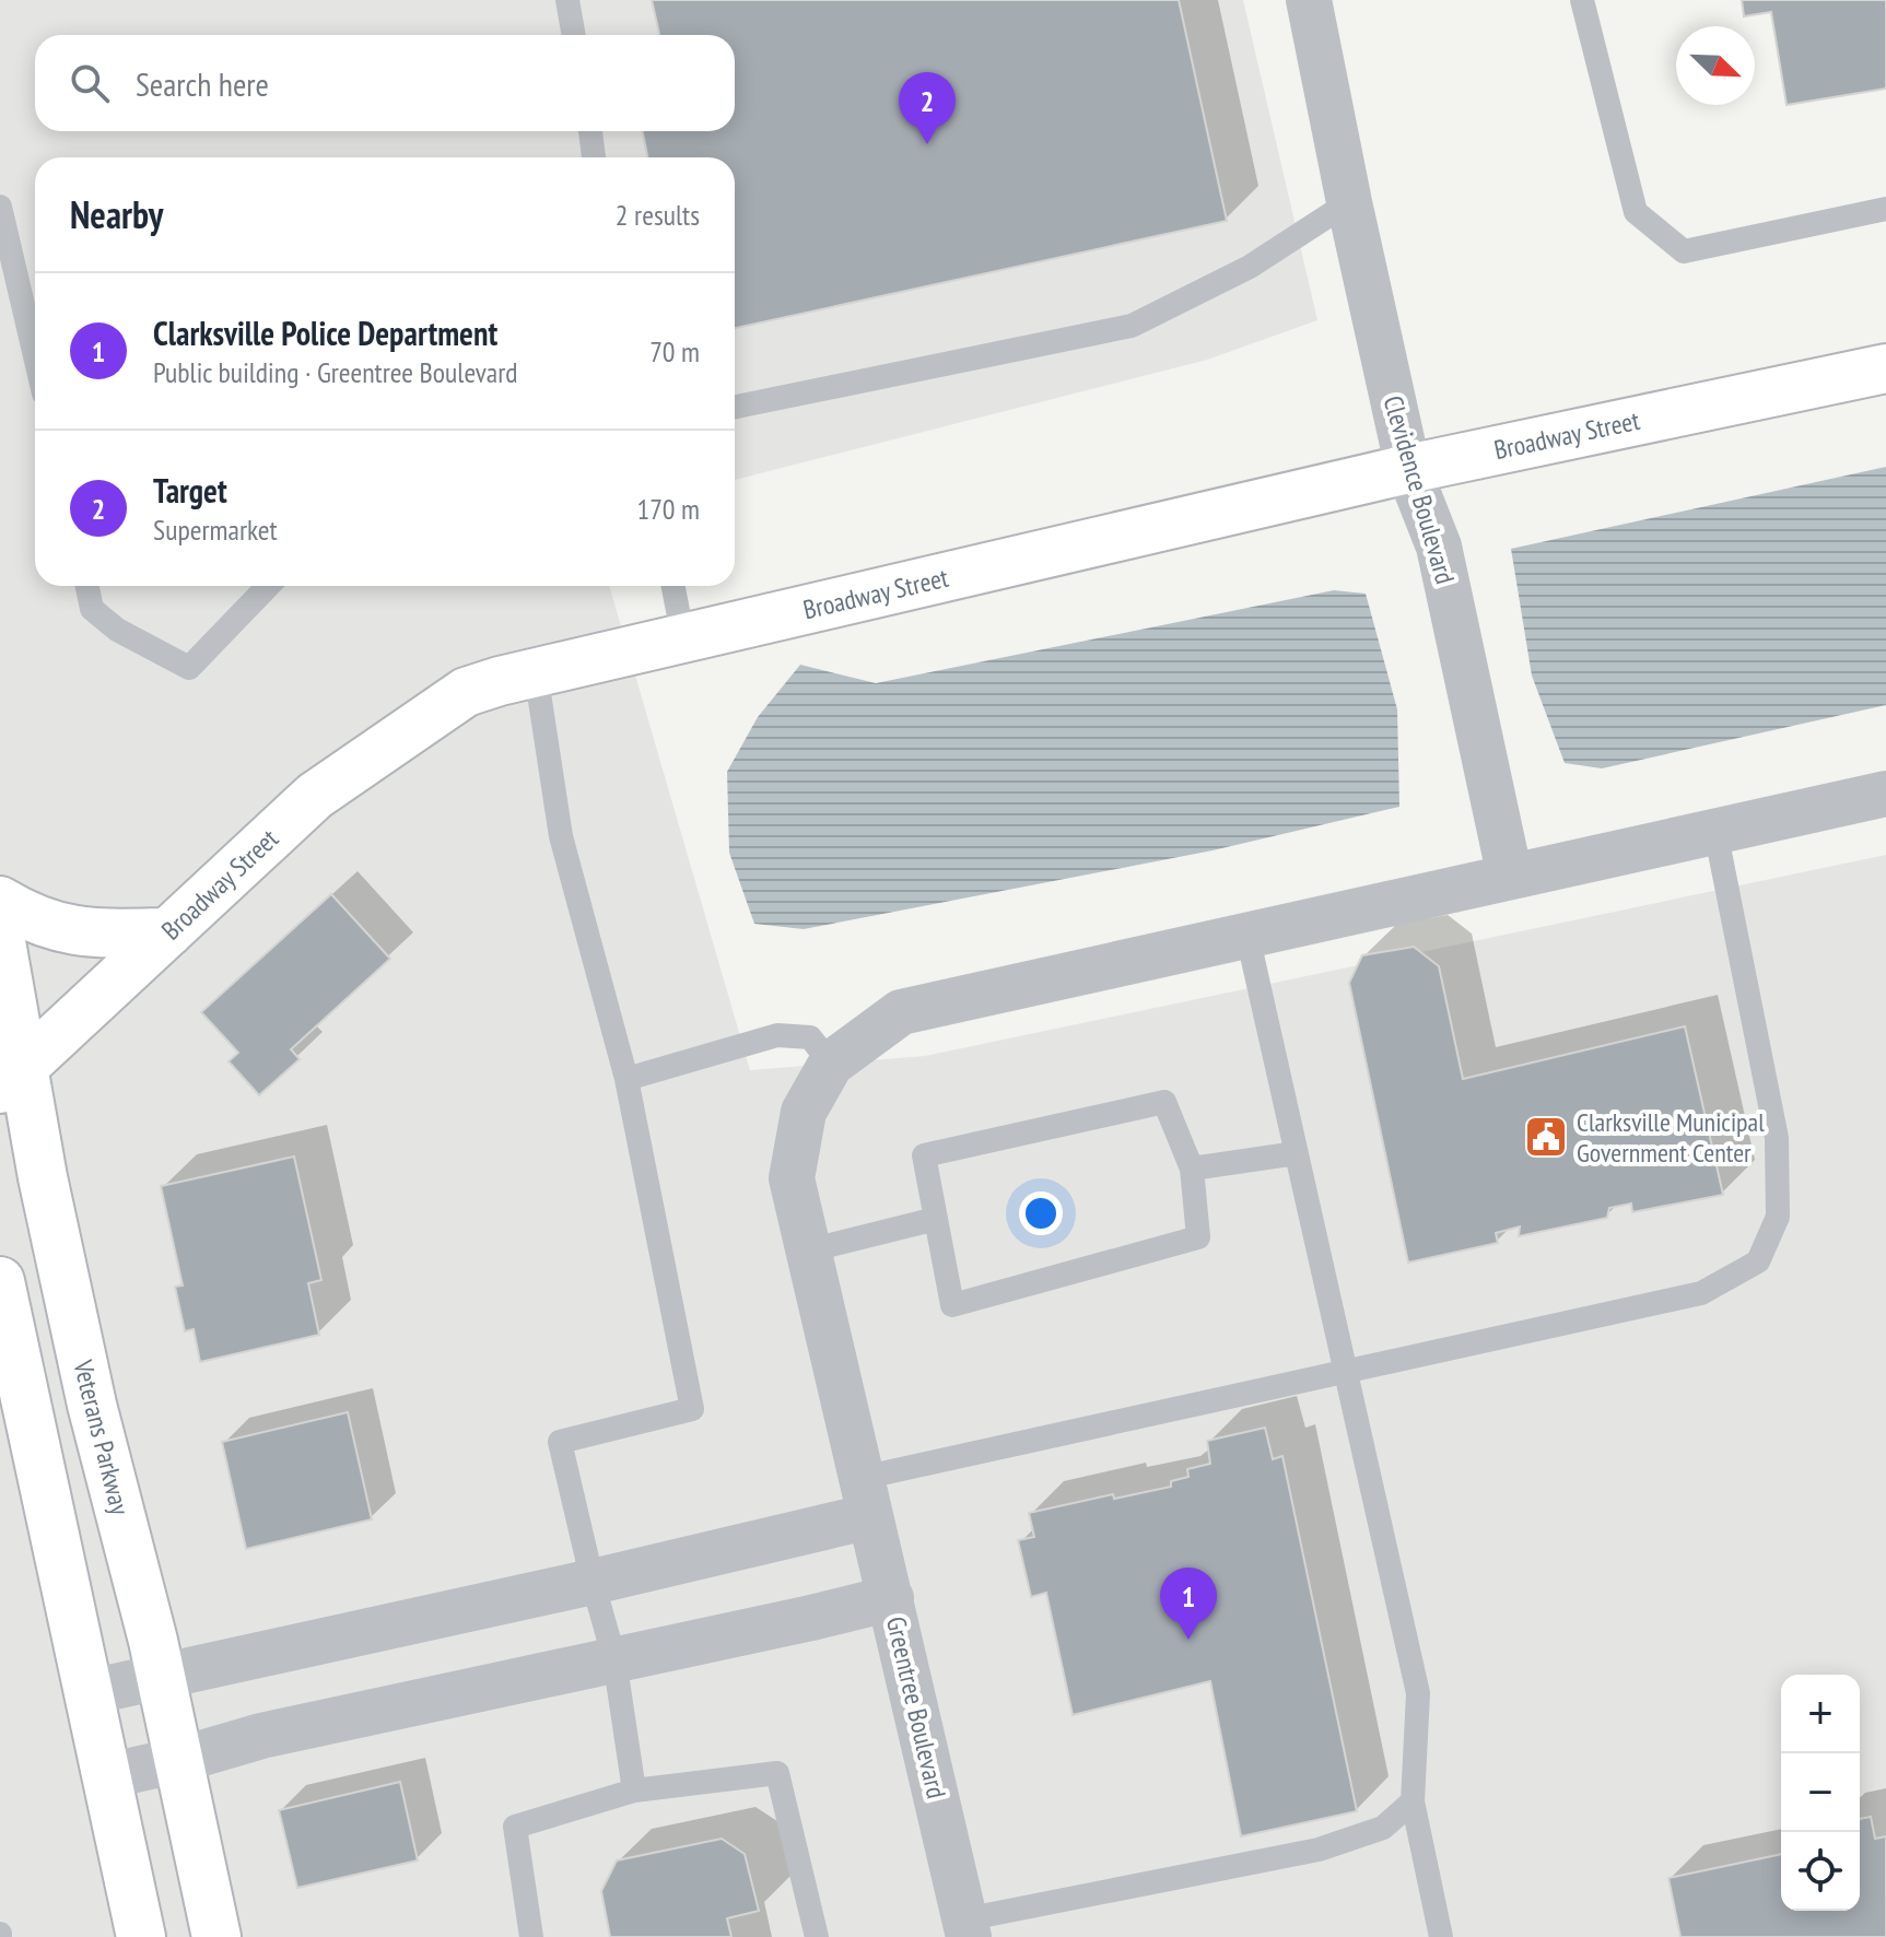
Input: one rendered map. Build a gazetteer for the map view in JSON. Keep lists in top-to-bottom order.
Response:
{
  "streets": {
    "main road": ["Broadway Street", "Veterans Parkway"],
    "street": ["Clevidence Boulevard", "Greentree Boulevard"]
  },
  "crossings": [
    ["Broadway Street", "Clevidence Boulevard"],
    ["Broadway Street", "Veterans Parkway"]
  ],
  "places": {
    "public building": ["Clarksville Municipal Government Center"]
  },
  "north": "bottom right",
  "page": {
    "search": "Search here",
    "pins": ["2", "1"],
    "heading": ["Nearby", "2 results"],
    "list": [
      {
        "mark": "1",
        "name": "Clarksville Police Department",
        "note": "Public building · Greentree Boulevard",
        "value": "70 m"
      },
      {
        "mark": "2",
        "name": "Target",
        "note": "Supermarket",
        "value": "170 m"
      }
    ],
    "map_buttons": ["+", "−"]
  }
}
